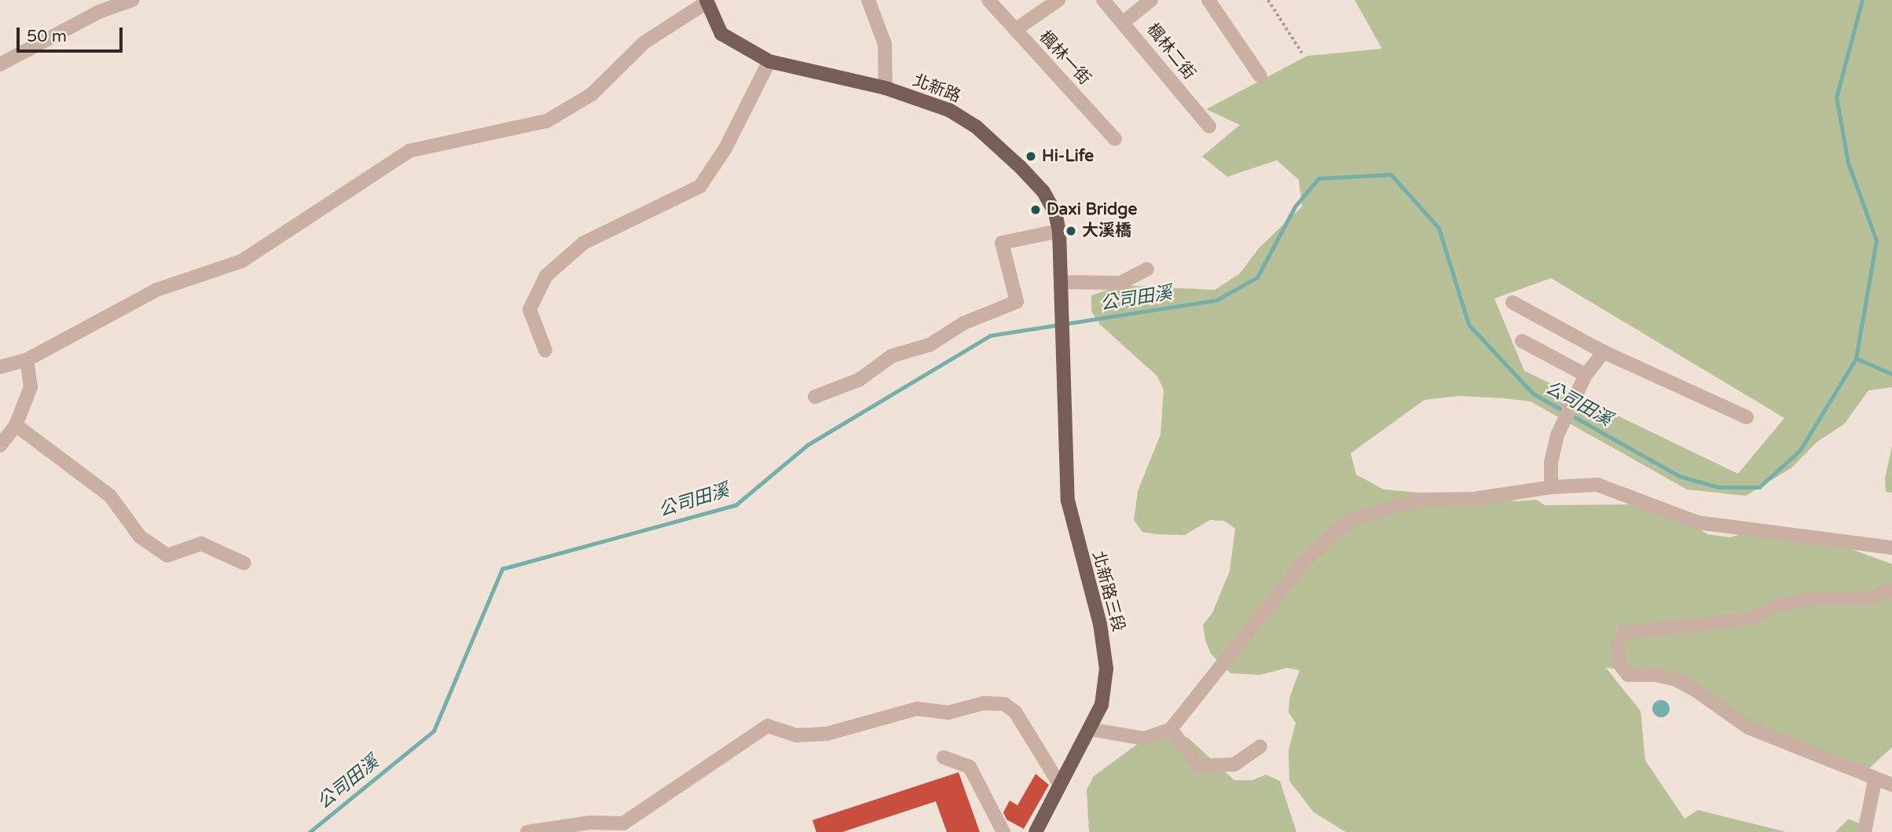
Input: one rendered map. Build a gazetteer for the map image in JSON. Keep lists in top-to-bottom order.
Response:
{
  "streets": {
    "main road": ["北新路", "北新路三段"],
    "street": ["楓林二街", "楓林一街"]
  },
  "crossings": [
    ["北新路", "北新路三段"]
  ],
  "water": ["公司田溪"],
  "places": ["Hi-Life", "Daxi Bridge", "大溪橋"],
  "scale_bar": "50 m"
}
